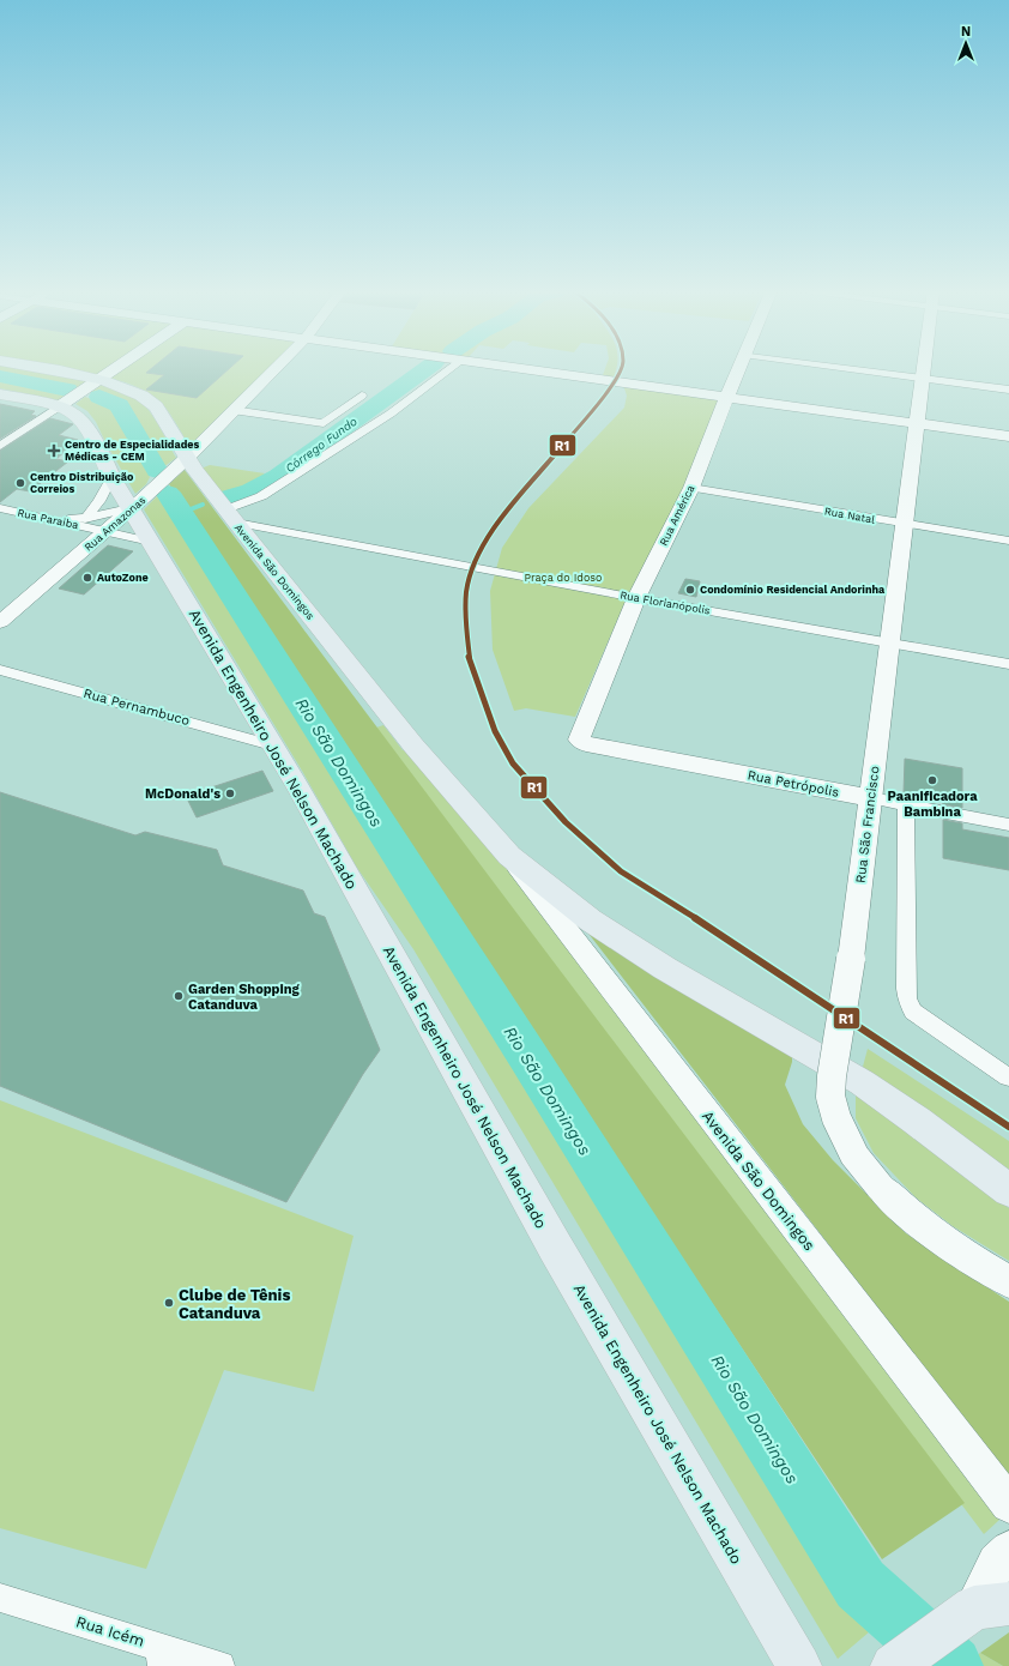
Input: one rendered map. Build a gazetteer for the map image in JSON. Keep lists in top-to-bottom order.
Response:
{
  "streets": {
    "main road": [
      "Rua América",
      "Rua Amazonas",
      "Avenida São Domingos",
      "Avenida Engenheiro José Nelson Machado",
      "Rua Petrópolis",
      "Rua São Francisco"
    ],
    "street": [
      "Rua Natal",
      "Rua Paraiba",
      "Rua Florianópolis",
      "Rua Pernambuco",
      "Rua Icém"
    ]
  },
  "crossings": [
    ["Rua América", "Rua Natal"],
    ["Rua América", "Rua Florianópolis"],
    ["Rua América", "Rua Petrópolis"],
    ["Rua Natal", "Rua São Francisco"],
    ["Rua Paraiba", "Rua Amazonas"],
    ["Rua Paraiba", "Avenida Engenheiro José Nelson Machado"],
    ["Rua Amazonas", "Avenida São Domingos"],
    ["Rua Amazonas", "Avenida Engenheiro José Nelson Machado"],
    ["Avenida São Domingos", "Rua Florianópolis"],
    ["Rua Florianópolis", "Rua São Francisco"],
    ["Rua Pernambuco", "Avenida Engenheiro José Nelson Machado"],
    ["Rua Petrópolis", "Rua São Francisco"]
  ],
  "water": ["Córrego Fundo", "Rio São Domingos"],
  "parks": ["Praça do Idoso"],
  "places": {
    "health": ["Centro de Especialidades Médicas - CEM"],
    "other": [
      "Centro Distribuição Correios",
      "AutoZone",
      "Condomínio Residencial Andorinha",
      "Paanificadora Bambina",
      "McDonald's",
      "Garden Shopping Catanduva",
      "Clube de Tênis Catanduva"
    ]
  },
  "lines": ["transit line R1"],
  "north": "top"
}
